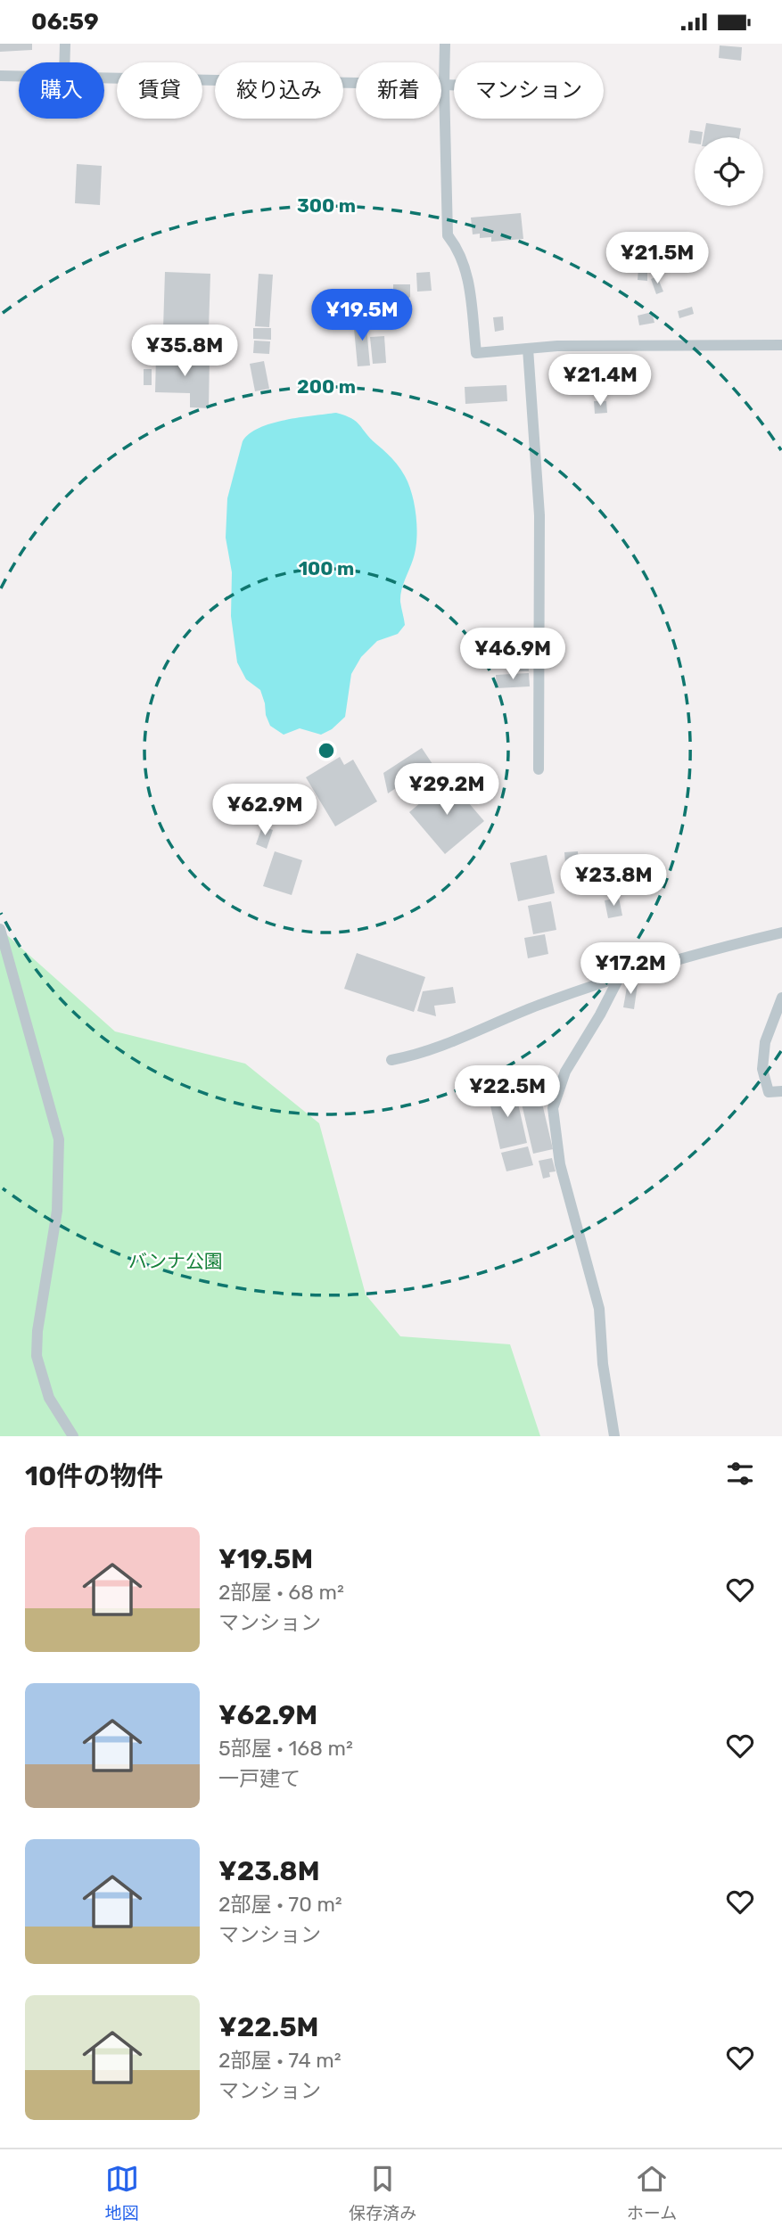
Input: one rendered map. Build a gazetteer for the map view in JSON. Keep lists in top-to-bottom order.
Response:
{
  "parks": ["バンナ公園"],
  "page": {
    "status": "06:59",
    "chip": [
      "購入",
      "賃貸",
      "絞り込み",
      "新着",
      "マンション"
    ],
    "price": [
      "¥21.5M",
      "¥19.5M",
      "¥35.8M",
      "¥21.4M",
      "¥46.9M",
      "¥29.2M",
      "¥62.9M",
      "¥23.8M",
      "¥17.2M",
      "¥22.5M"
    ],
    "heading": "10件の物件",
    "list": [
      {
        "name": "¥19.5M",
        "note": "2部屋 · 68 m² · マンション"
      },
      {
        "name": "¥62.9M",
        "note": "5部屋 · 168 m² · 一戸建て"
      },
      {
        "name": "¥23.8M",
        "note": "2部屋 · 70 m² · マンション"
      },
      {
        "name": "¥22.5M",
        "note": "2部屋 · 74 m² · マンション"
      }
    ],
    "tabs": ["地図", "保存済み", "ホーム"]
  },
  "rings": ["300 m", "200 m", "100 m"]
}
